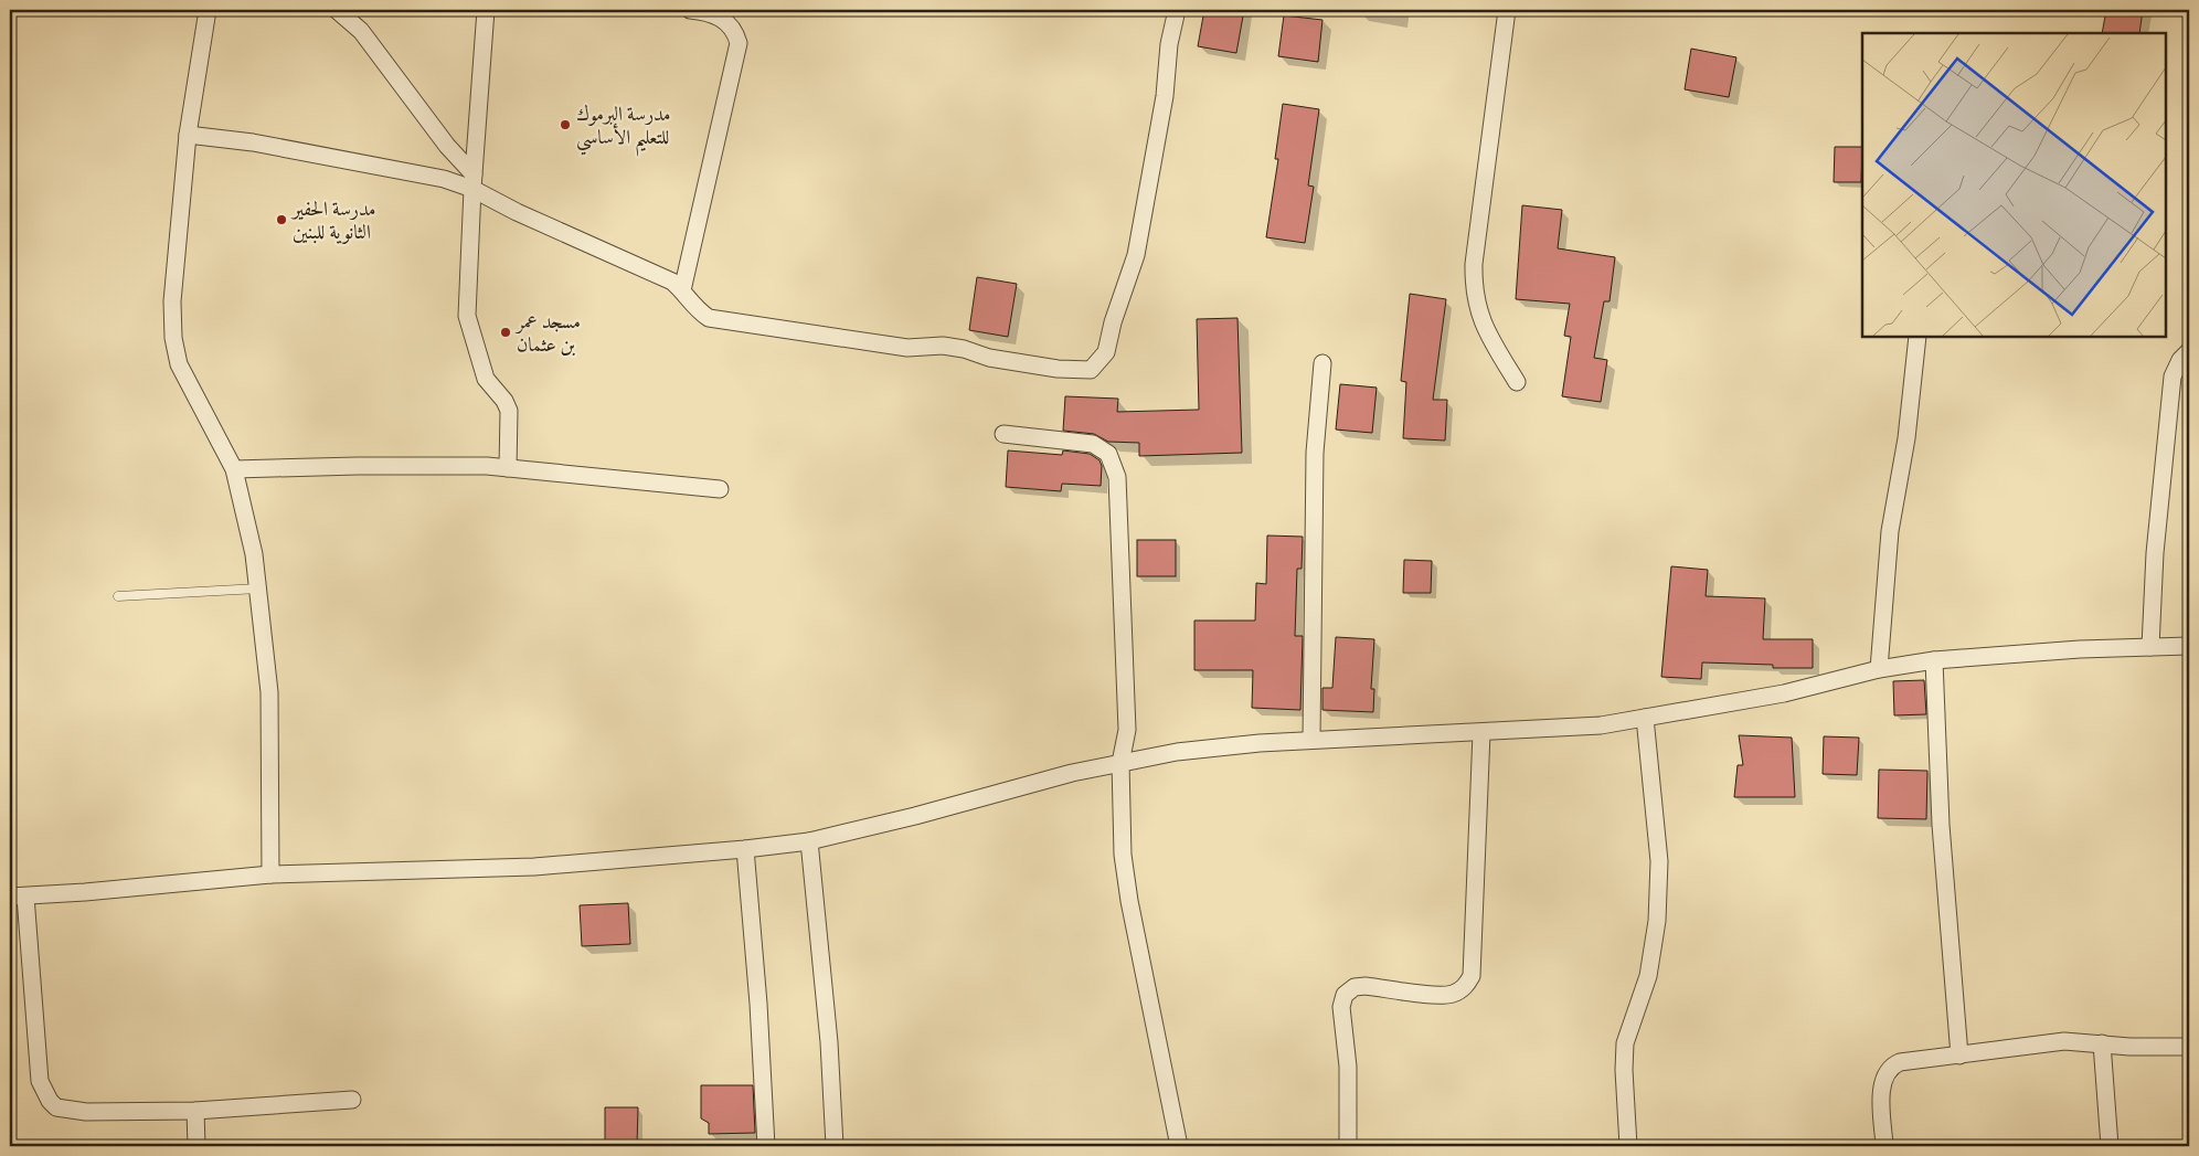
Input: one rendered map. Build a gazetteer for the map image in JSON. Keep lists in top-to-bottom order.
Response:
{
  "places": ["مدرسة اليرموك للتعليم الأساسي", "مدرسة الحفير الثانوية للبنين", "مسجد عمر بن عثمان"]
}
